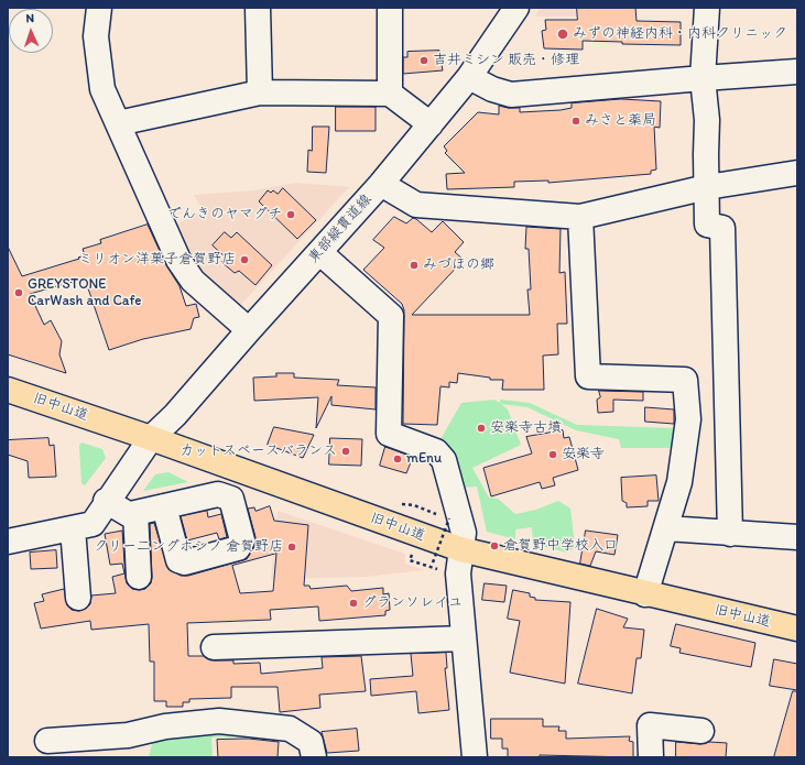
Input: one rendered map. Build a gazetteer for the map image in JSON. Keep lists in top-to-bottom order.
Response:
{
  "streets": {
    "main road": ["旧中山道"],
    "street": ["東部縦貫道線"]
  },
  "crossings": [
    ["東部縦貫道線", "旧中山道"]
  ],
  "places": [
    "みずの神経内科・内科クリニック",
    "吉井ミシン 販売・修理",
    "みさと薬局",
    "でんきのヤマグチ",
    "ミリオン洋菓子倉賀野店",
    "みづほの郷",
    "GREYSTONE CarWash and Cafe",
    "安楽寺古墳",
    "カットスペースバランス",
    "安楽寺",
    "mEnu",
    "倉賀野中学校入口",
    "クリー二ングホシノ 倉賀野店",
    "グランソレイユ"
  ],
  "north": "top"
}
